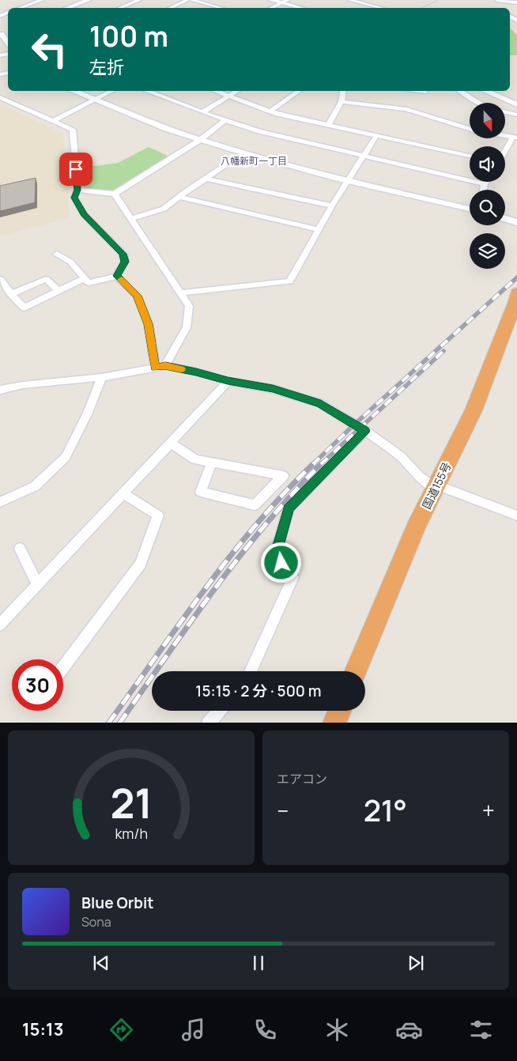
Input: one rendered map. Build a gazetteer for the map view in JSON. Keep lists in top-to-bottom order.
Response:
{
  "streets": {
    "highway": ["国道155号"]
  },
  "districts": ["八幡新町一丁目"],
  "north": "bottom",
  "page": {
    "turn": ["100 m", "左折"],
    "limit": "30",
    "trip": "15:15 · 2 分 · 500 m",
    "tile": "エアコン",
    "heat": ["−", "21°", "+"],
    "song": ["Blue Orbit", "Sona"],
    "tabs": "15:13",
    "gauge": ["21", "km/h"]
  }
}
